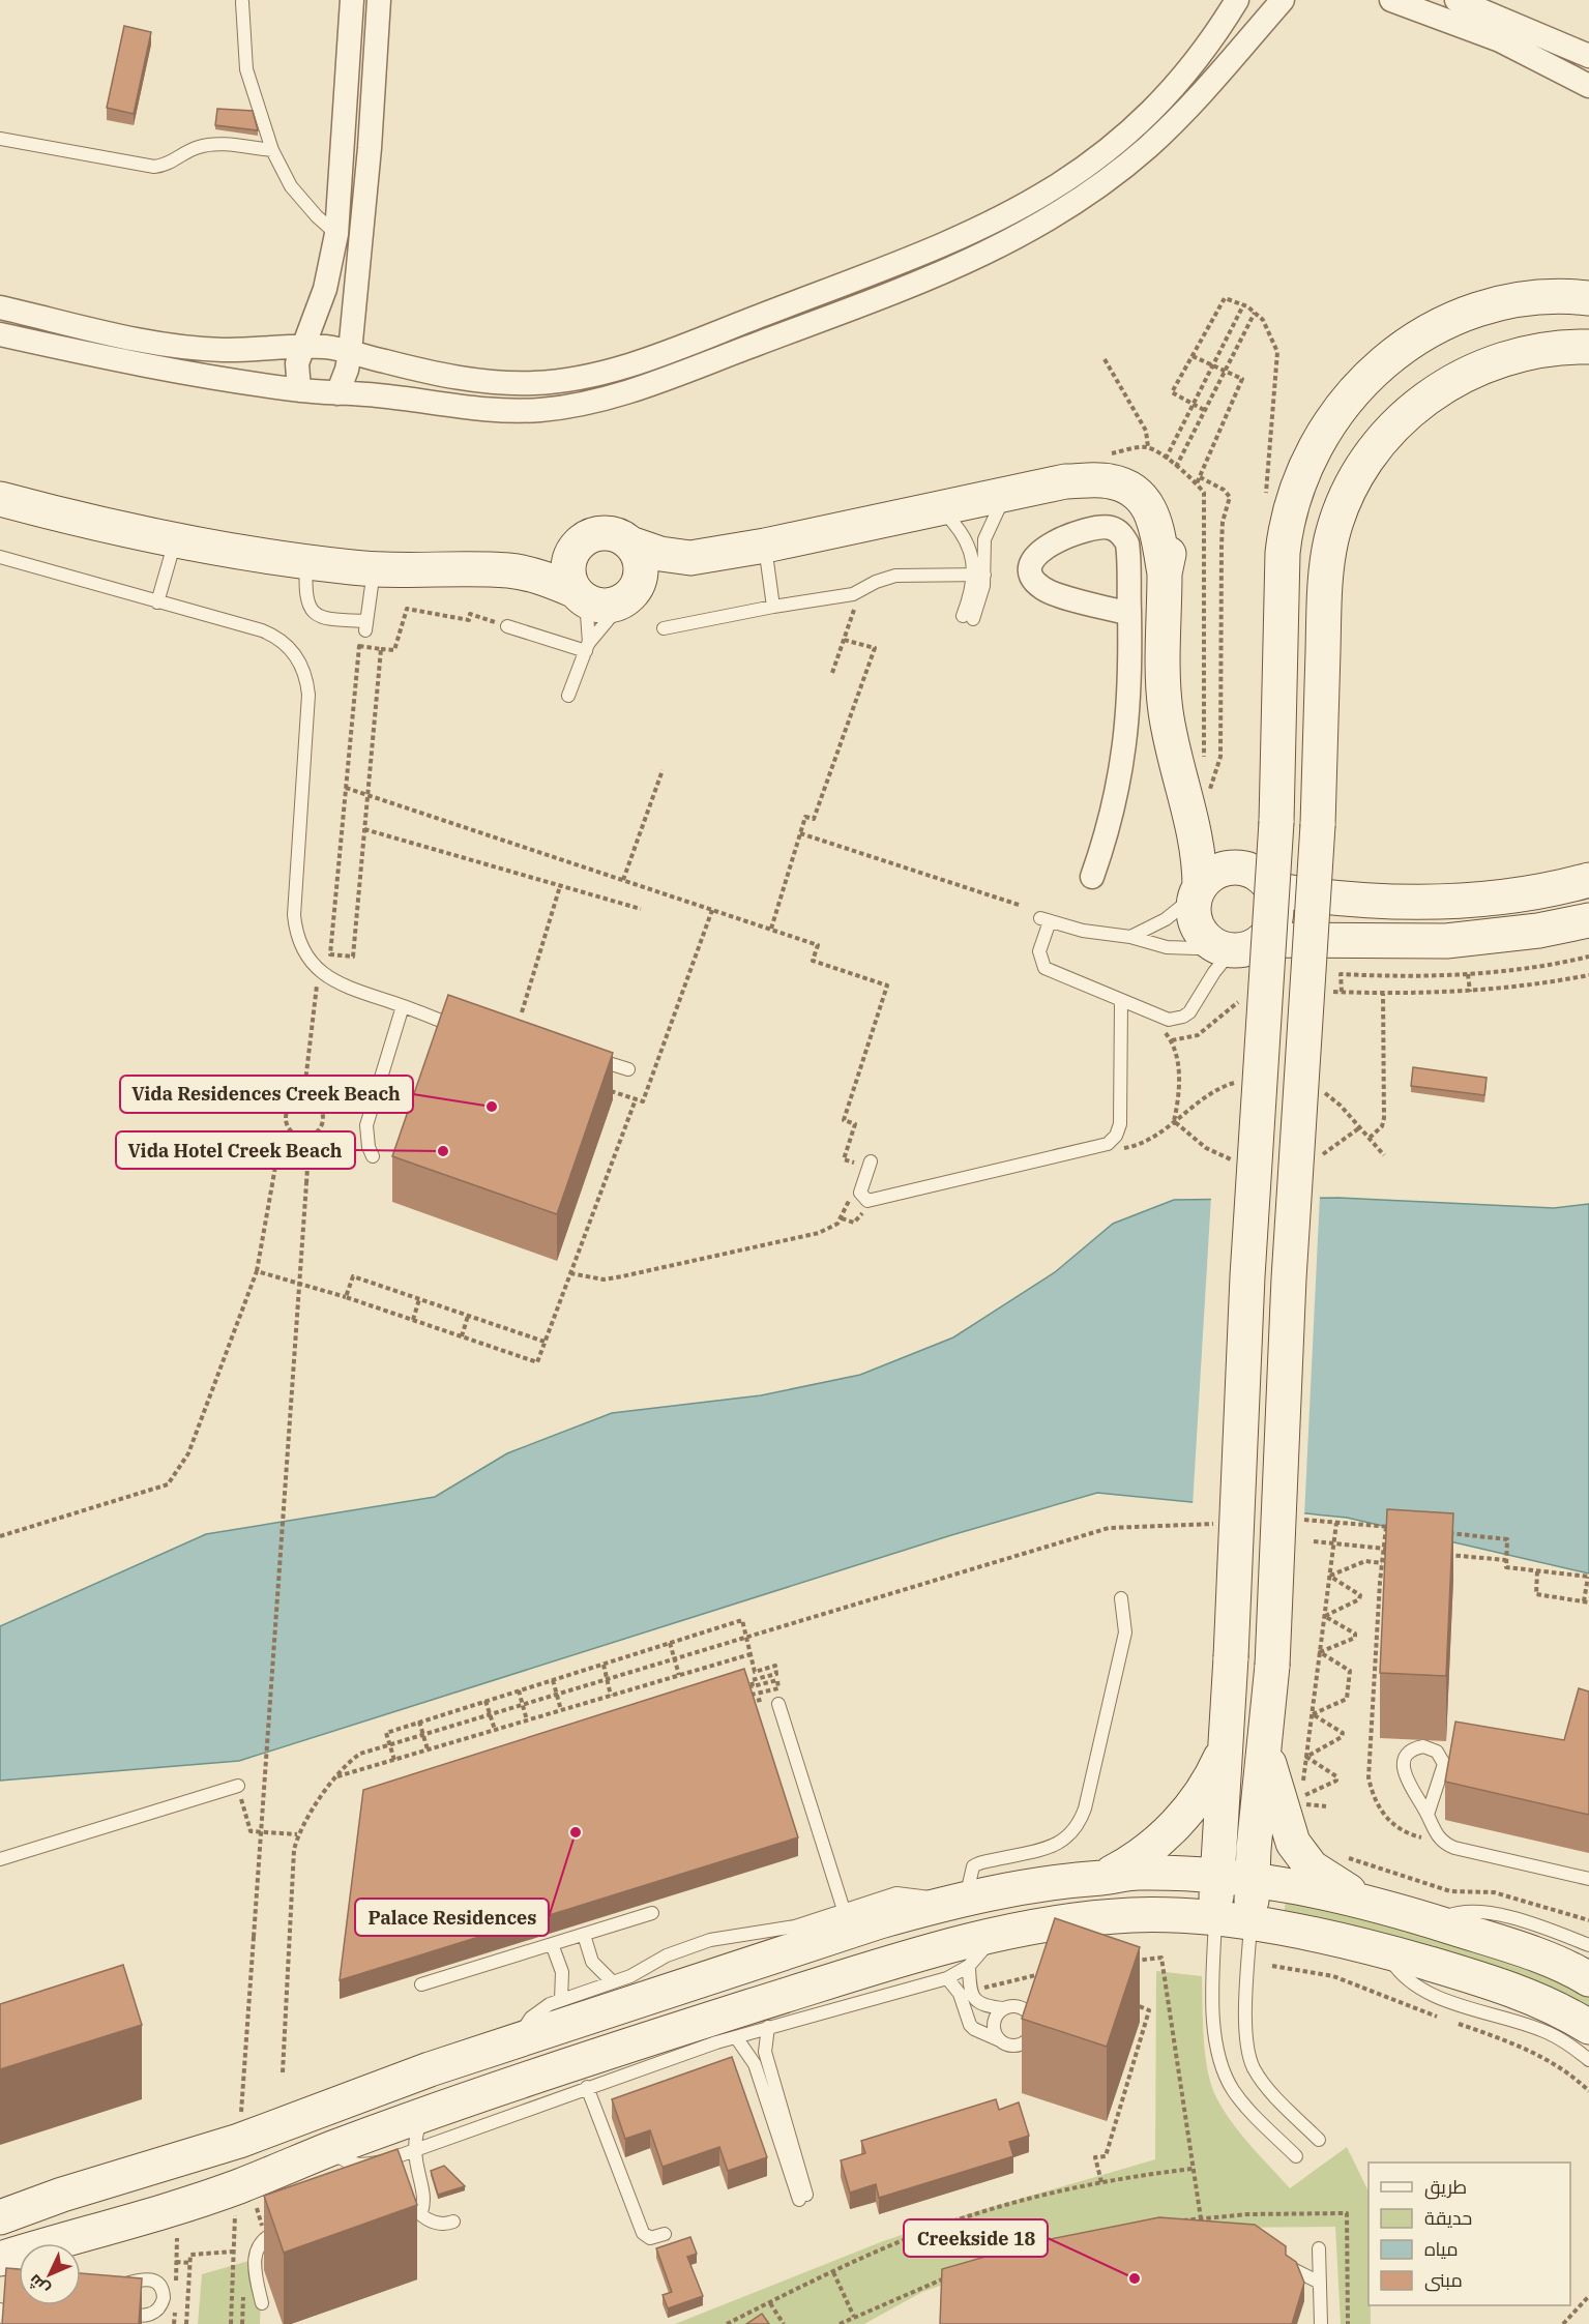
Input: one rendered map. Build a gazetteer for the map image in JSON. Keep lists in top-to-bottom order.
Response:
{
  "places": [
    "Vida Residences Creek Beach",
    "Vida Hotel Creek Beach",
    "Palace Residences",
    "Creekside 18"
  ],
  "legend": [
    "طريق",
    "حديقة",
    "مياه",
    "مبنى"
  ],
  "north": "bottom left"
}
